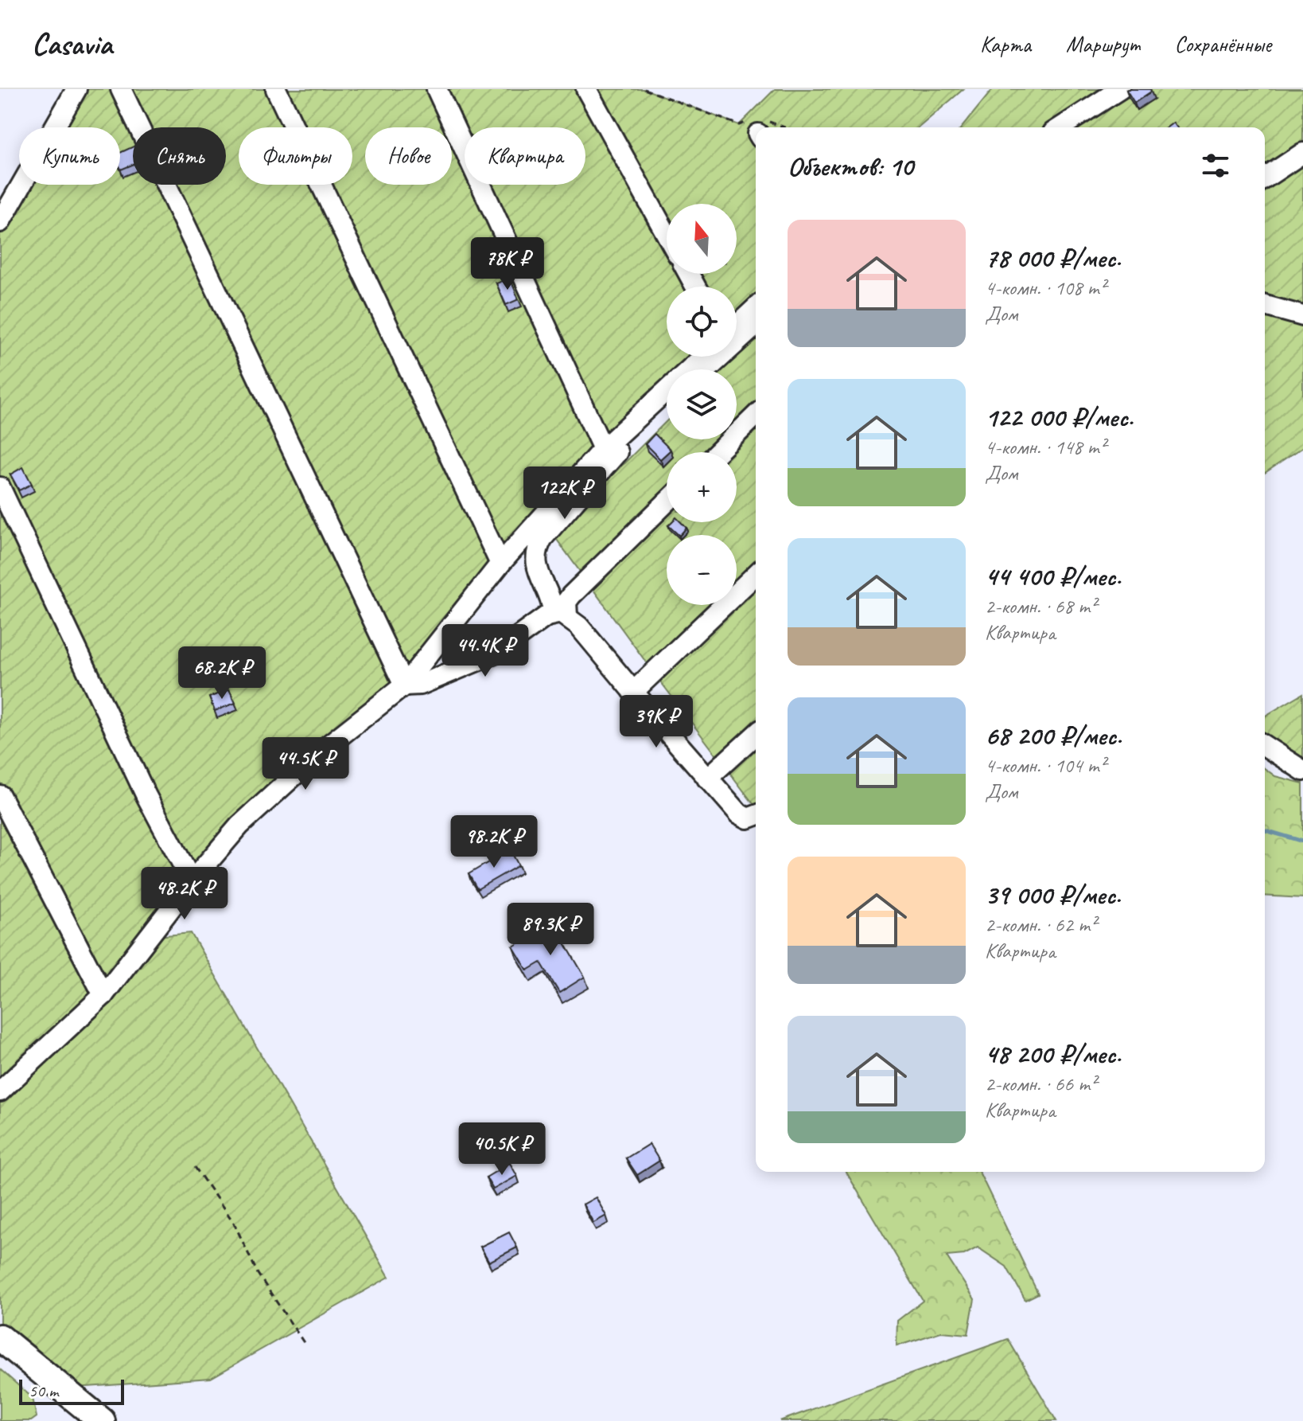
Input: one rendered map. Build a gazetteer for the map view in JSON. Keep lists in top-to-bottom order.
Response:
{
  "scale_bar": "50 m",
  "north": "top",
  "page": {
    "header": "Casavia",
    "nav": ["Карта", "Маршрут", "Сохранённые"],
    "chip": [
      "Купить",
      "Снять",
      "Фильтры",
      "Новое",
      "Квартира"
    ],
    "heading": "Объектов: 10",
    "map_buttons": ["+", "−"],
    "list": [
      {
        "name": "78 000 ₽/мес.",
        "note": "4-комн. · 108 m² · Дом"
      },
      {
        "name": "122 000 ₽/мес.",
        "note": "4-комн. · 148 m² · Дом"
      },
      {
        "name": "44 400 ₽/мес.",
        "note": "2-комн. · 68 m² · Квартира"
      },
      {
        "name": "68 200 ₽/мес.",
        "note": "4-комн. · 104 m² · Дом"
      },
      {
        "name": "39 000 ₽/мес.",
        "note": "2-комн. · 62 m² · Квартира"
      },
      {
        "name": "48 200 ₽/мес.",
        "note": "2-комн. · 66 m² · Квартира"
      }
    ],
    "price": [
      "78K ₽",
      "122K ₽",
      "44.4K ₽",
      "68.2K ₽",
      "39K ₽",
      "44.5K ₽",
      "98.2K ₽",
      "48.2K ₽",
      "89.3K ₽",
      "40.5K ₽"
    ],
    "scale": "50 m"
  }
}
